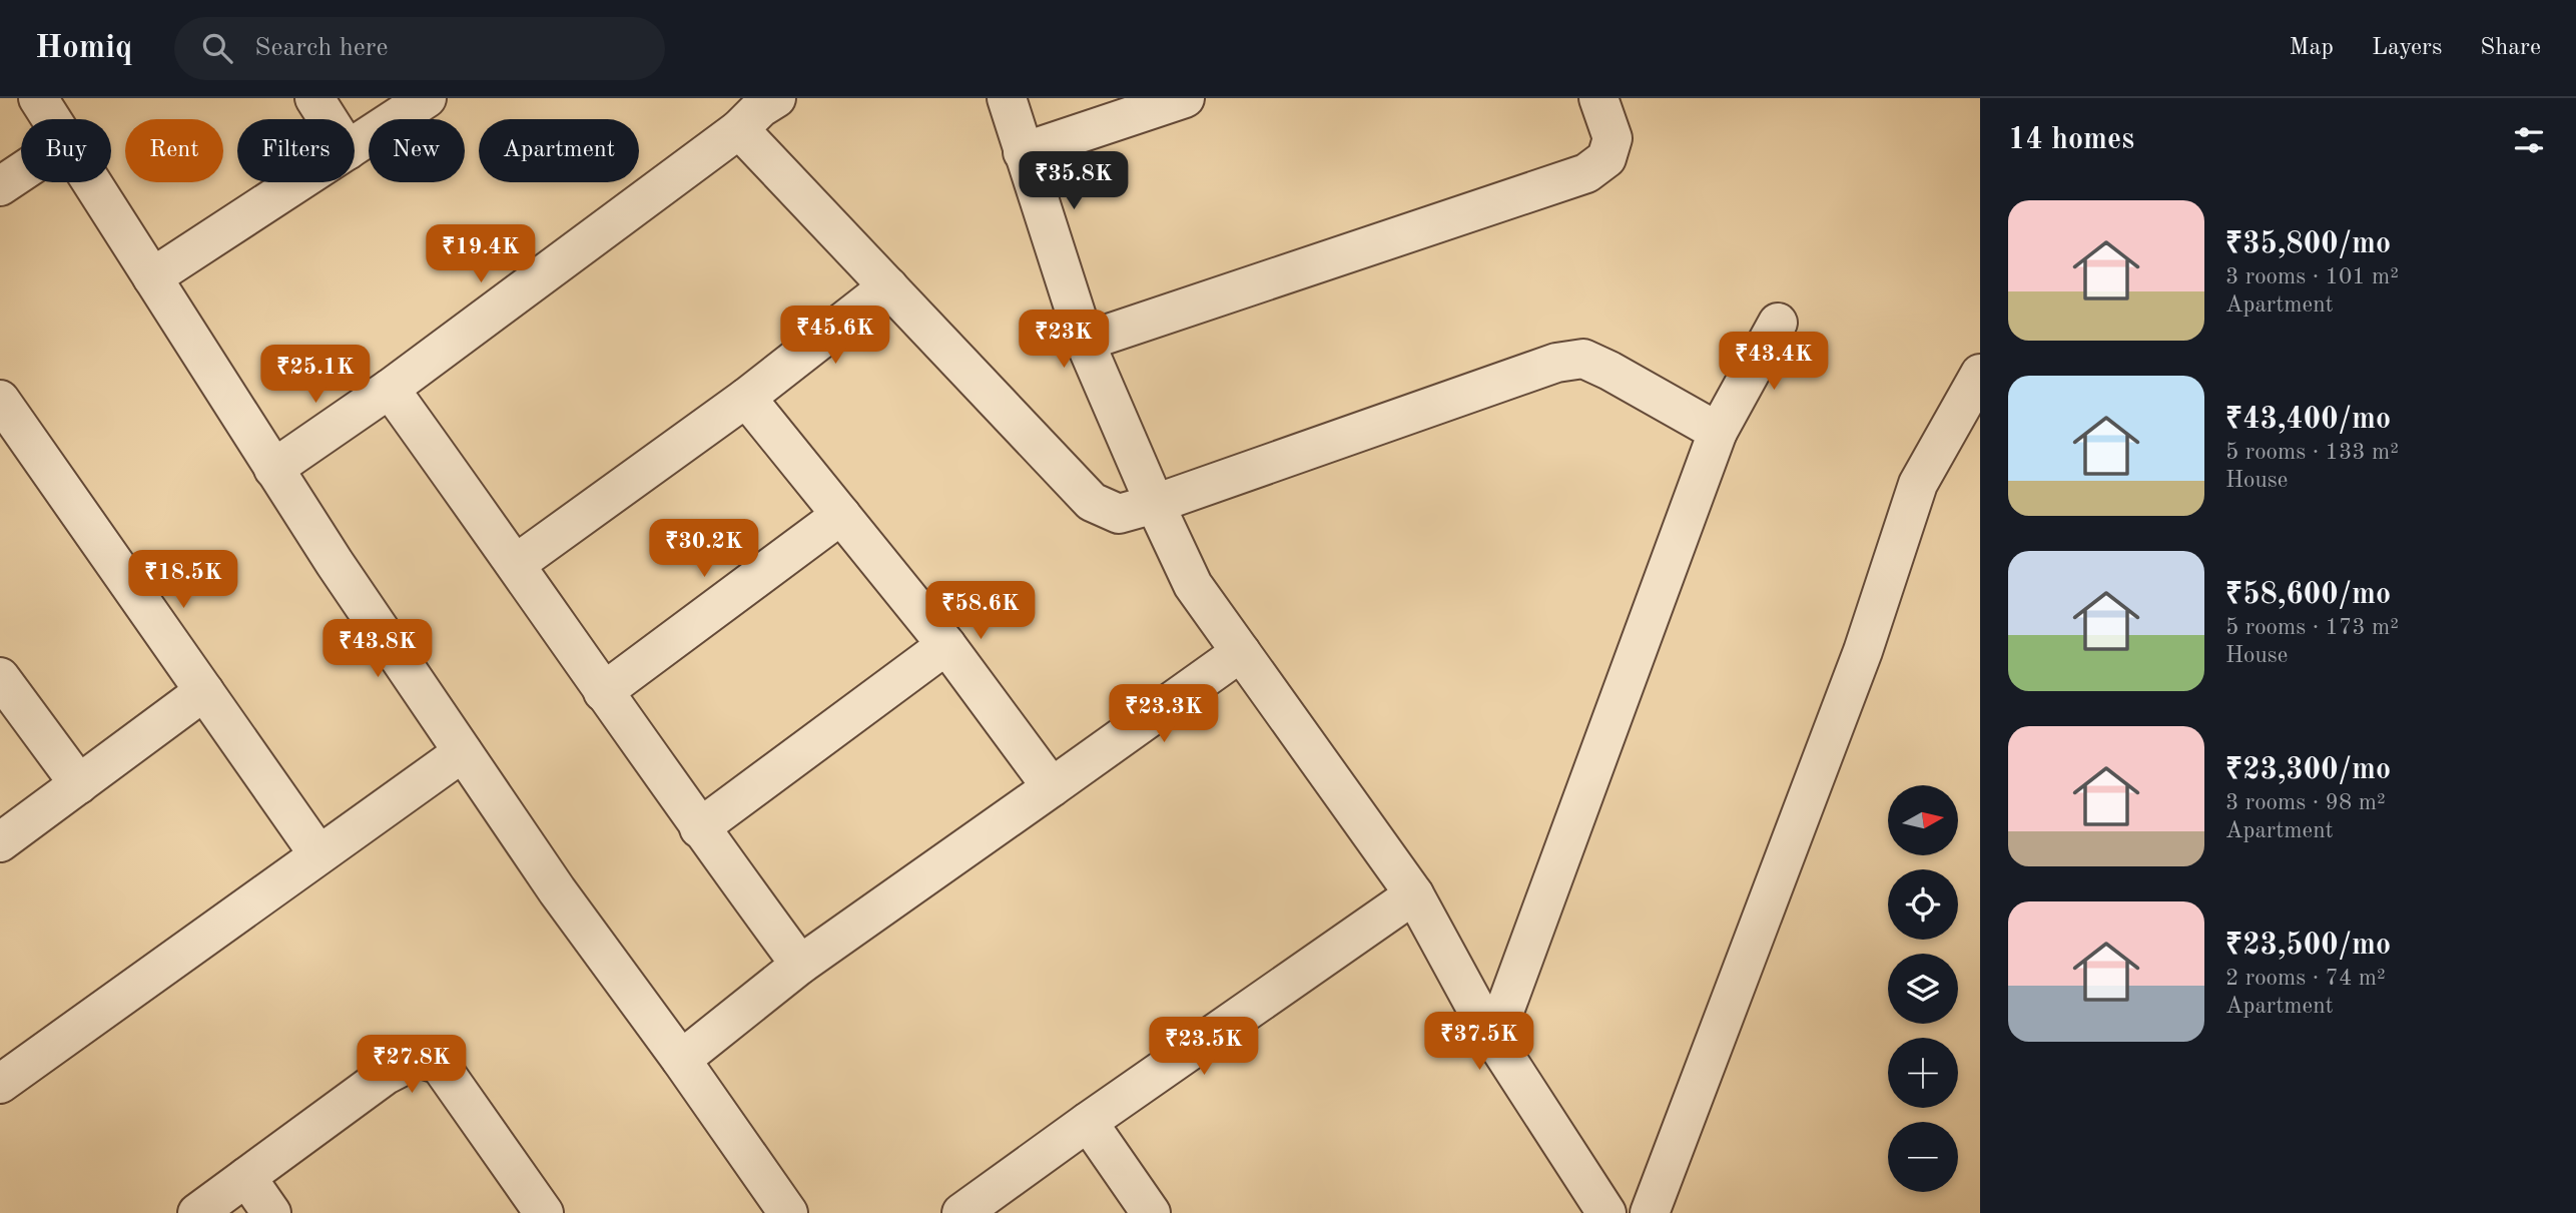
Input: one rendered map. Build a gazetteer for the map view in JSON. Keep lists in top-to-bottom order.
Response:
{
  "north": "right",
  "page": {
    "header": "Homiq",
    "search": "Search here",
    "nav": ["Map", "Layers", "Share"],
    "heading": "14 homes",
    "chip": [
      "Buy",
      "Rent",
      "Filters",
      "New",
      "Apartment"
    ],
    "price": [
      "₹35.8K",
      "₹19.4K",
      "₹45.6K",
      "₹23K",
      "₹43.4K",
      "₹25.1K",
      "₹30.2K",
      "₹18.5K",
      "₹58.6K",
      "₹43.8K",
      "₹23.3K",
      "₹37.5K",
      "₹23.5K",
      "₹27.8K"
    ],
    "list": [
      {
        "name": "₹35,800/mo",
        "note": "3 rooms · 101 m² · Apartment"
      },
      {
        "name": "₹43,400/mo",
        "note": "5 rooms · 133 m² · House"
      },
      {
        "name": "₹58,600/mo",
        "note": "5 rooms · 173 m² · House"
      },
      {
        "name": "₹23,300/mo",
        "note": "3 rooms · 98 m² · Apartment"
      },
      {
        "name": "₹23,500/mo",
        "note": "2 rooms · 74 m² · Apartment"
      }
    ],
    "map_buttons": ["+", "−"]
  }
}
